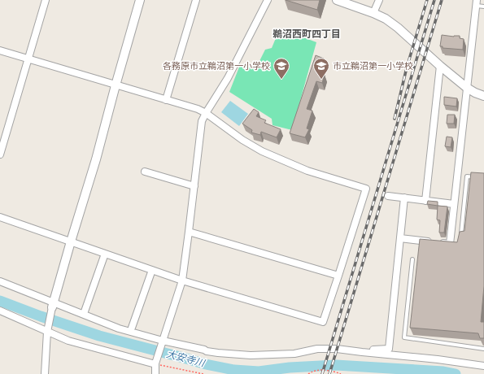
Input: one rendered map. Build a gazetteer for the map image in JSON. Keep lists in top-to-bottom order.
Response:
{
  "districts": ["鵜沼西町四丁目"],
  "water": ["大安寺川"],
  "places": {
    "school or university": ["各務原市立鵜沼第一小学校", "市立鵜沼第一小学校"]
  }
}
